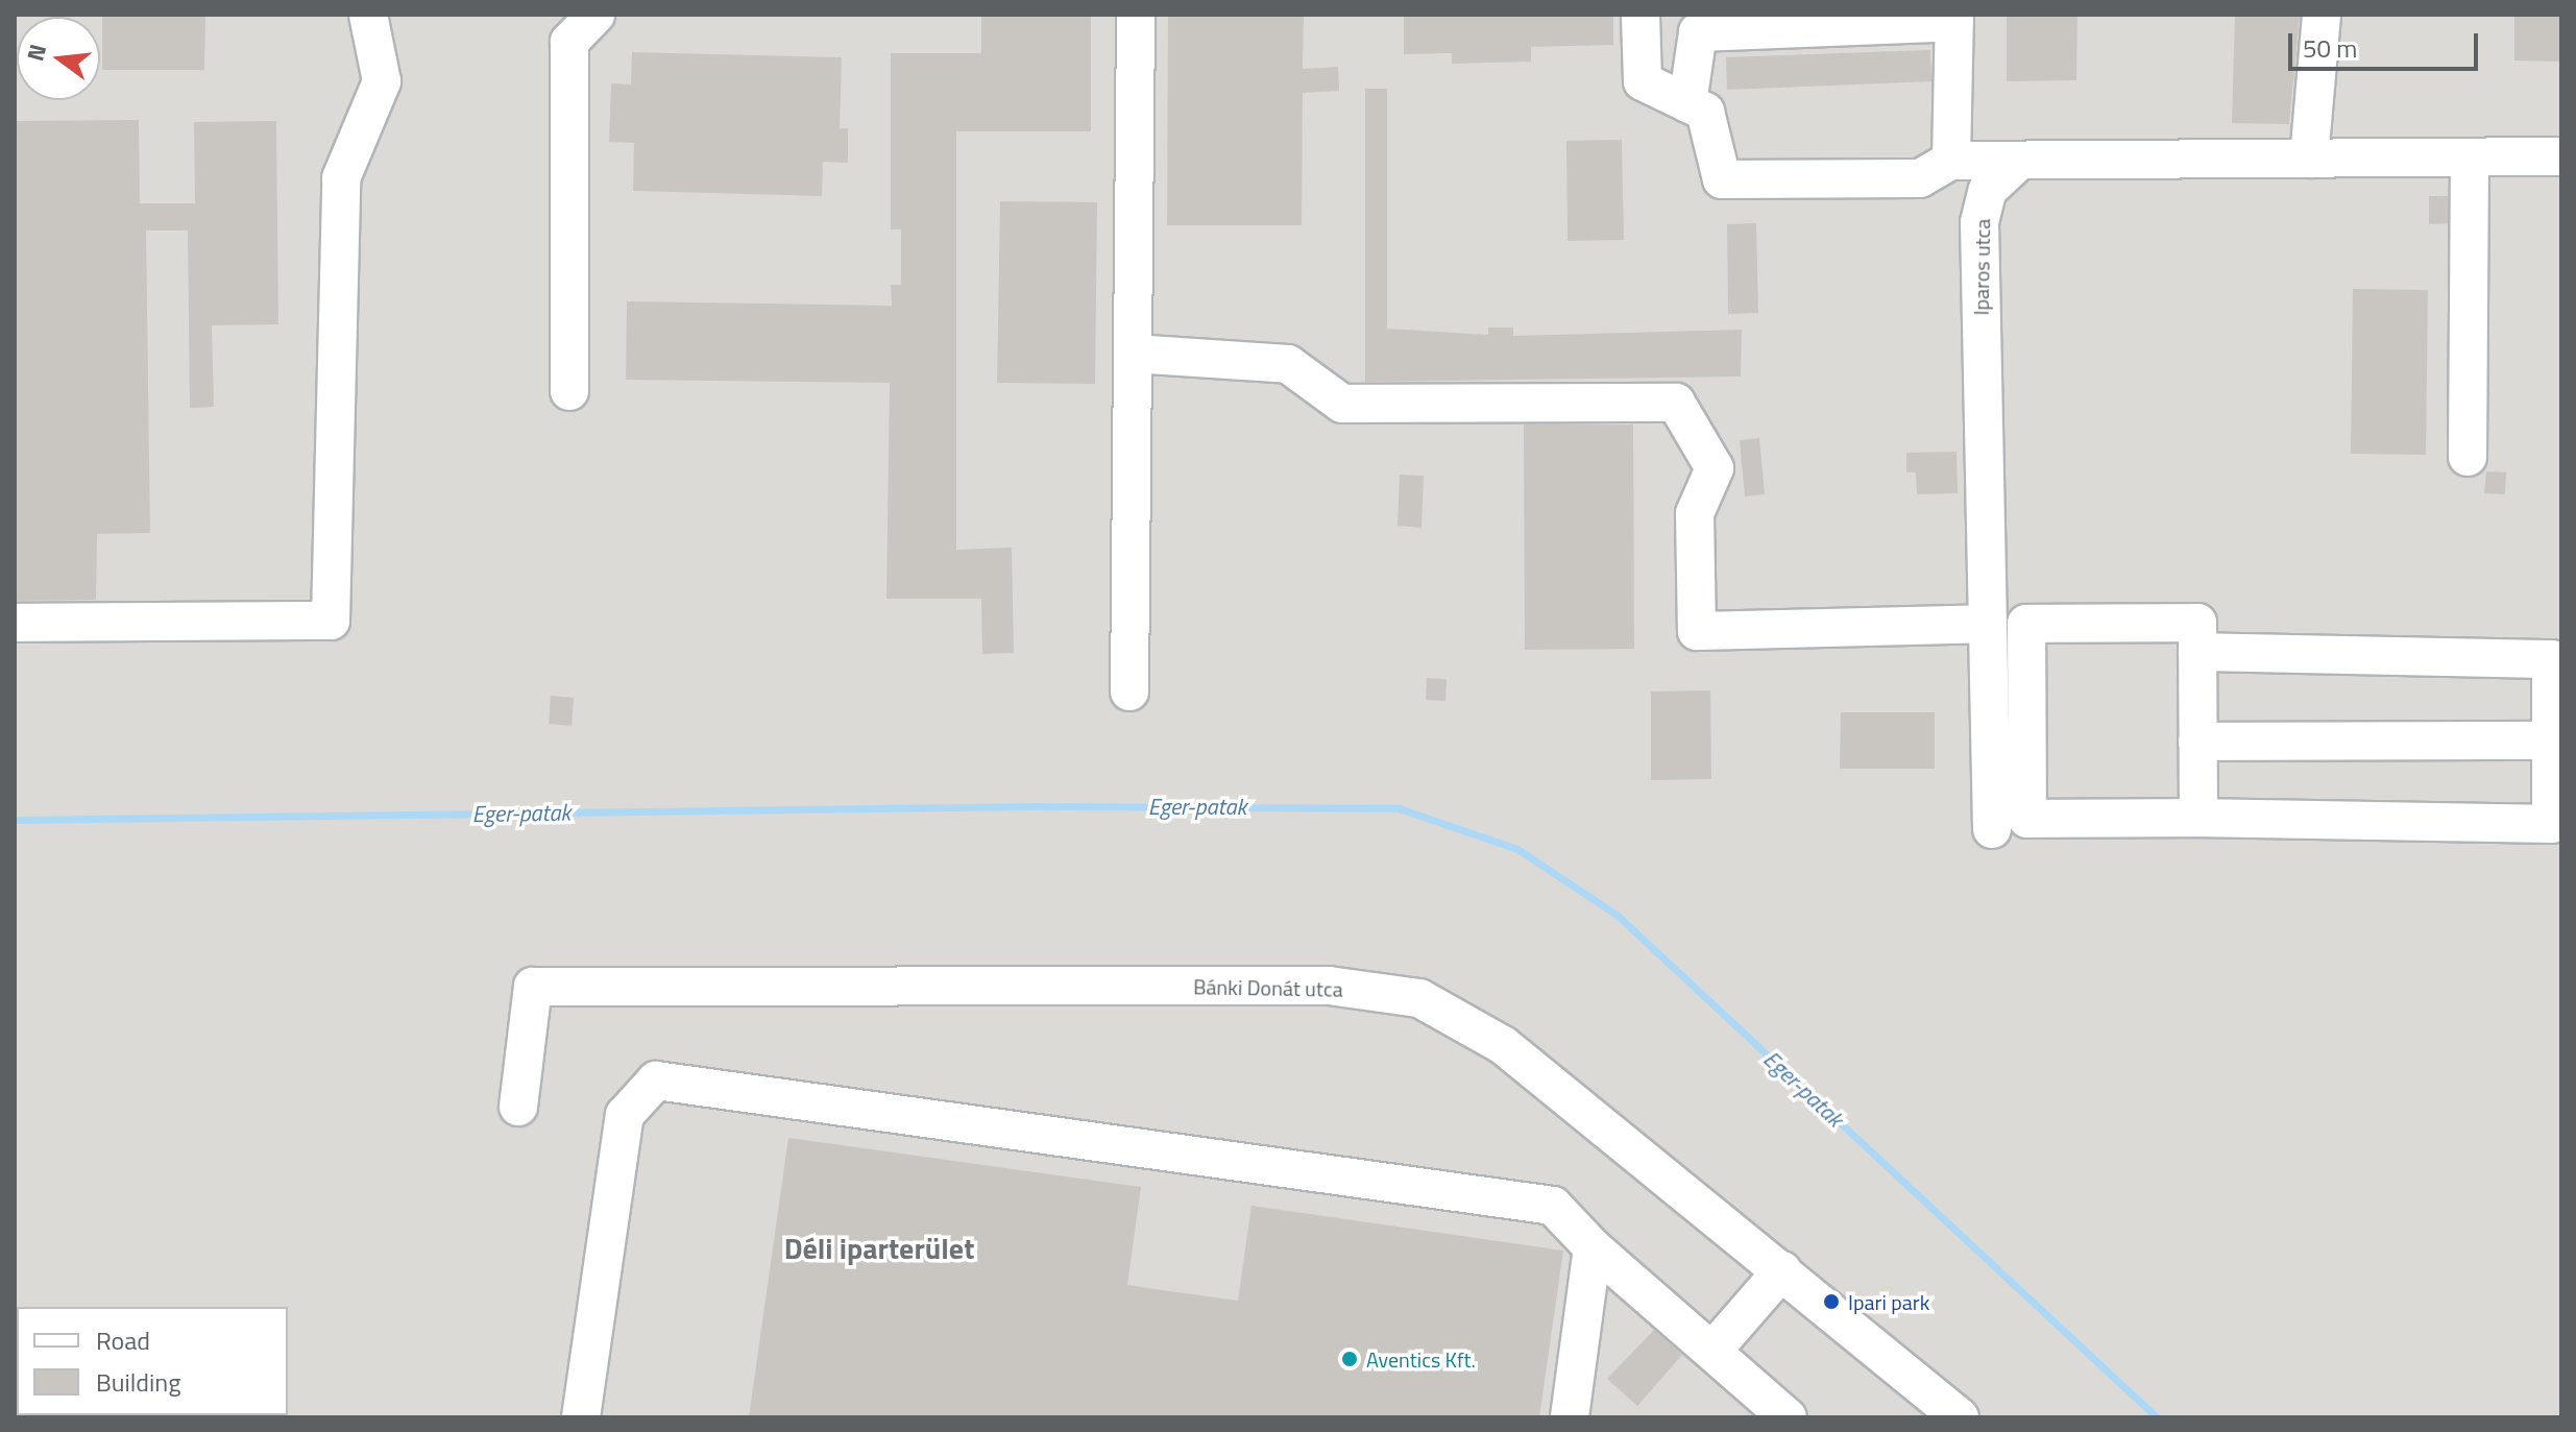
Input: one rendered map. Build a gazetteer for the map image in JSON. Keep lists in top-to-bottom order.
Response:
{
  "streets": {
    "street": ["Iparos utca", "Bánki Donát utca"]
  },
  "districts": ["Déli iparterület"],
  "water": ["Eger-patak"],
  "places": ["Ipari park", "Aventics Kft."],
  "legend": ["Road", "Building"],
  "scale_bar": "50 m",
  "north": "left"
}
